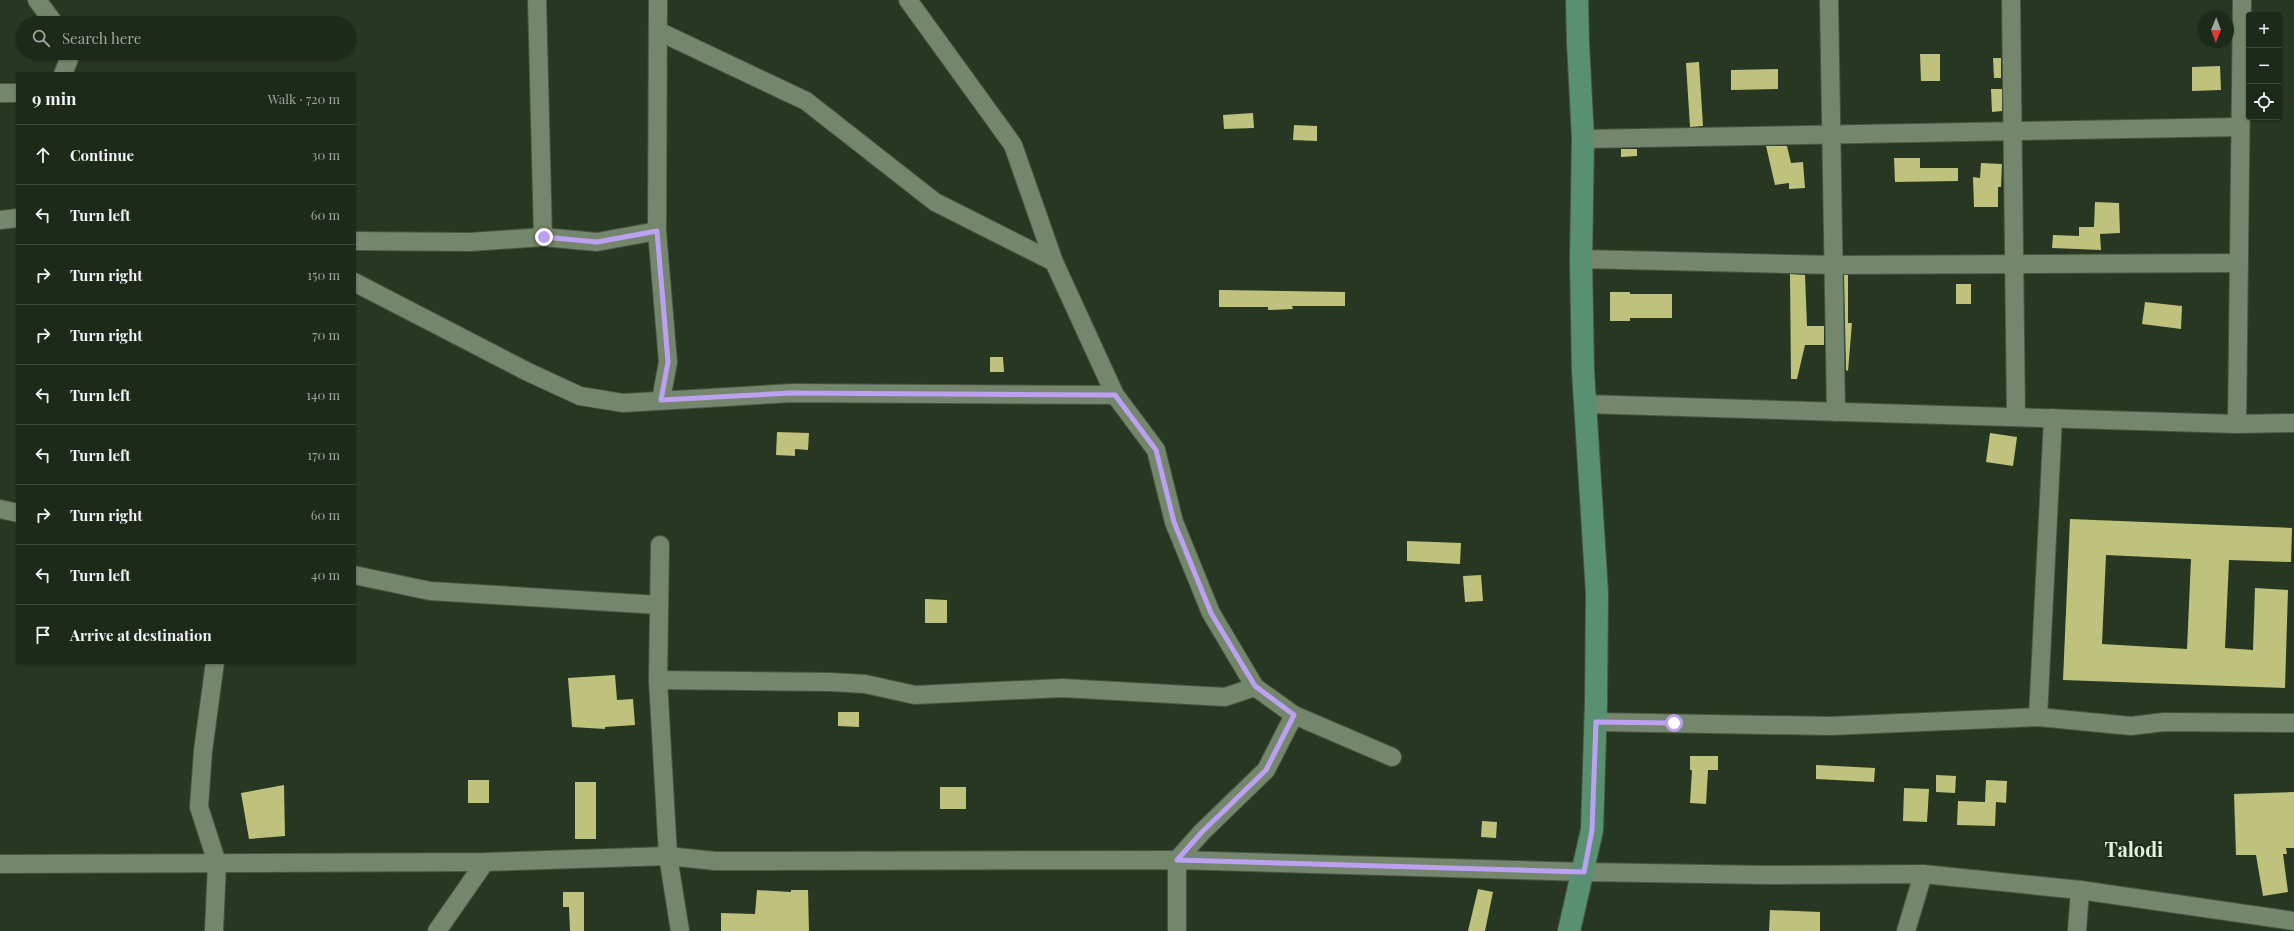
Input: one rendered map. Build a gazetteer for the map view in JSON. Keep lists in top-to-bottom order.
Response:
{
  "districts": ["Talodi"],
  "north": "bottom",
  "page": {
    "map_buttons": ["+", "−"],
    "search": "Search here",
    "heading": ["9 min", "Walk · 720 m"],
    "list": [
      ["Continue", "30 m"],
      ["Turn left", "60 m"],
      ["Turn right", "150 m"],
      ["Turn right", "70 m"],
      ["Turn left", "140 m"],
      ["Turn left", "170 m"],
      ["Turn right", "60 m"],
      ["Turn left", "40 m"],
      "Arrive at destination"
    ]
  }
}
